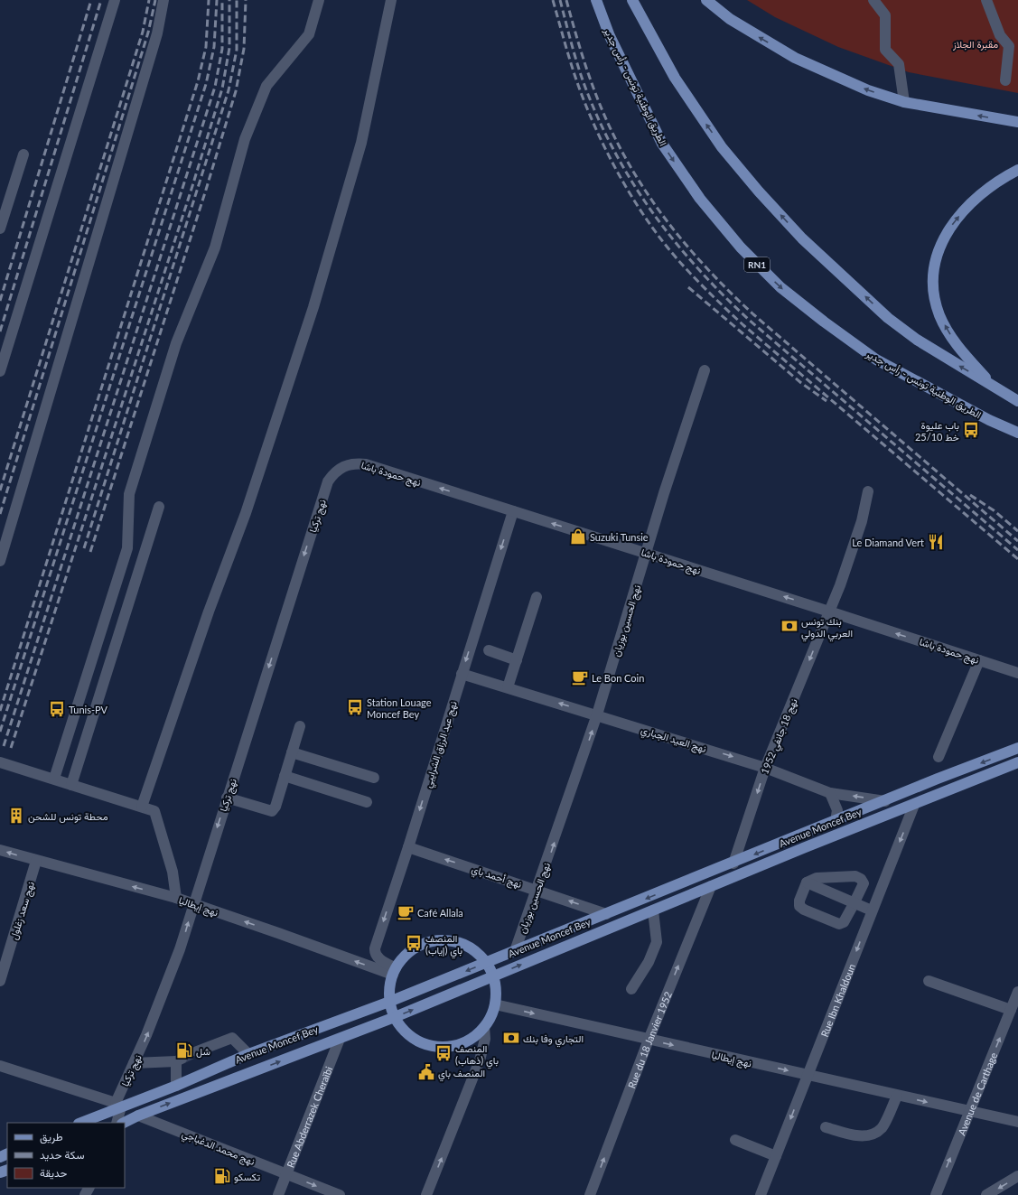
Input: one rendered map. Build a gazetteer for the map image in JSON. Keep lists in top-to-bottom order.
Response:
{
  "streets": {
    "main road": ["الطريق الوطنية تونس - رأس جدير", "RN1", "Avenue Moncef Bey"],
    "street": [
      "نهج حمودة باشا",
      "نهج تركيا",
      "نهج الحسين بوزيان",
      "نهج 18 جانفي 1952",
      "نهج العيد الجباري",
      "نهج عبد الرزاق الشرايبي",
      "نهج أحمد باي",
      "نهج إيطاليا",
      "نهج سعد زغلول",
      "Rue Ibn Khaldoun",
      "Rue du 18 Janvier 1952",
      "Avenue de Carthage",
      "Rue Abderrazek Cheraïbi",
      "نهج محمد الدغباجي"
    ]
  },
  "crossings": [
    ["نهج حمودة باشا", "نهج تركيا"],
    ["نهج حمودة باشا", "نهج الحسين بوزيان"],
    ["نهج حمودة باشا", "نهج 18 جانفي 1952"],
    ["نهج حمودة باشا", "نهج عبد الرزاق الشرايبي"],
    ["نهج تركيا", "Avenue Moncef Bey"],
    ["نهج تركيا", "نهج إيطاليا"],
    ["نهج الحسين بوزيان", "نهج العيد الجباري"],
    ["نهج الحسين بوزيان", "Avenue Moncef Bey"],
    ["نهج الحسين بوزيان", "نهج أحمد باي"],
    ["نهج 18 جانفي 1952", "نهج العيد الجباري"],
    ["نهج 18 جانفي 1952", "Avenue Moncef Bey"],
    ["نهج العيد الجباري", "نهج عبد الرزاق الشرايبي"],
    ["نهج العيد الجباري", "Avenue Moncef Bey"],
    ["نهج عبد الرزاق الشرايبي", "نهج أحمد باي"],
    ["نهج عبد الرزاق الشرايبي", "نهج إيطاليا"],
    ["Avenue Moncef Bey", "نهج أحمد باي"],
    ["Avenue Moncef Bey", "Rue Ibn Khaldoun"],
    ["Avenue Moncef Bey", "Rue du 18 Janvier 1952"],
    ["Avenue Moncef Bey", "Rue Abderrazek Cheraïbi"],
    ["Avenue Moncef Bey", "نهج محمد الدغباجي"],
    ["نهج إيطاليا", "نهج سعد زغلول"],
    ["نهج إيطاليا", "Rue Ibn Khaldoun"],
    ["نهج إيطاليا", "Rue du 18 Janvier 1952"],
    ["نهج إيطاليا", "Avenue de Carthage"],
    ["Rue Abderrazek Cheraïbi", "نهج محمد الدغباجي"]
  ],
  "one_way": [
    "نهج حمودة باشا",
    "نهج 18 جانفي 1952",
    "نهج عبد الرزاق الشرايبي",
    "نهج أحمد باي",
    "Rue Ibn Khaldoun",
    "Rue du 18 Janvier 1952",
    "Avenue de Carthage"
  ],
  "parks": ["مقبرة الجلاز"],
  "places": {
    "bus stop": [
      "باب عليوة خط 25/10",
      "Station Louage Moncef Bey",
      "Tunis-PV",
      "المنصف باي (إياب)",
      "المنصف باي (ذهاب)"
    ],
    "shop": ["Suzuki Tunsie"],
    "restaurant": ["Le Diamand Vert"],
    "bank": ["بنك تونس العربي الدولي", "التجاري وفا بنك"],
    "cafe": ["Le Bon Coin", "Café Allala"],
    "building": ["محطة تونس للشحن"],
    "fuel station": ["شل", "تكسكو"],
    "public building": ["المنصف باي"]
  },
  "legend": ["طريق", "سكة حديد", "حديقة"]
}
